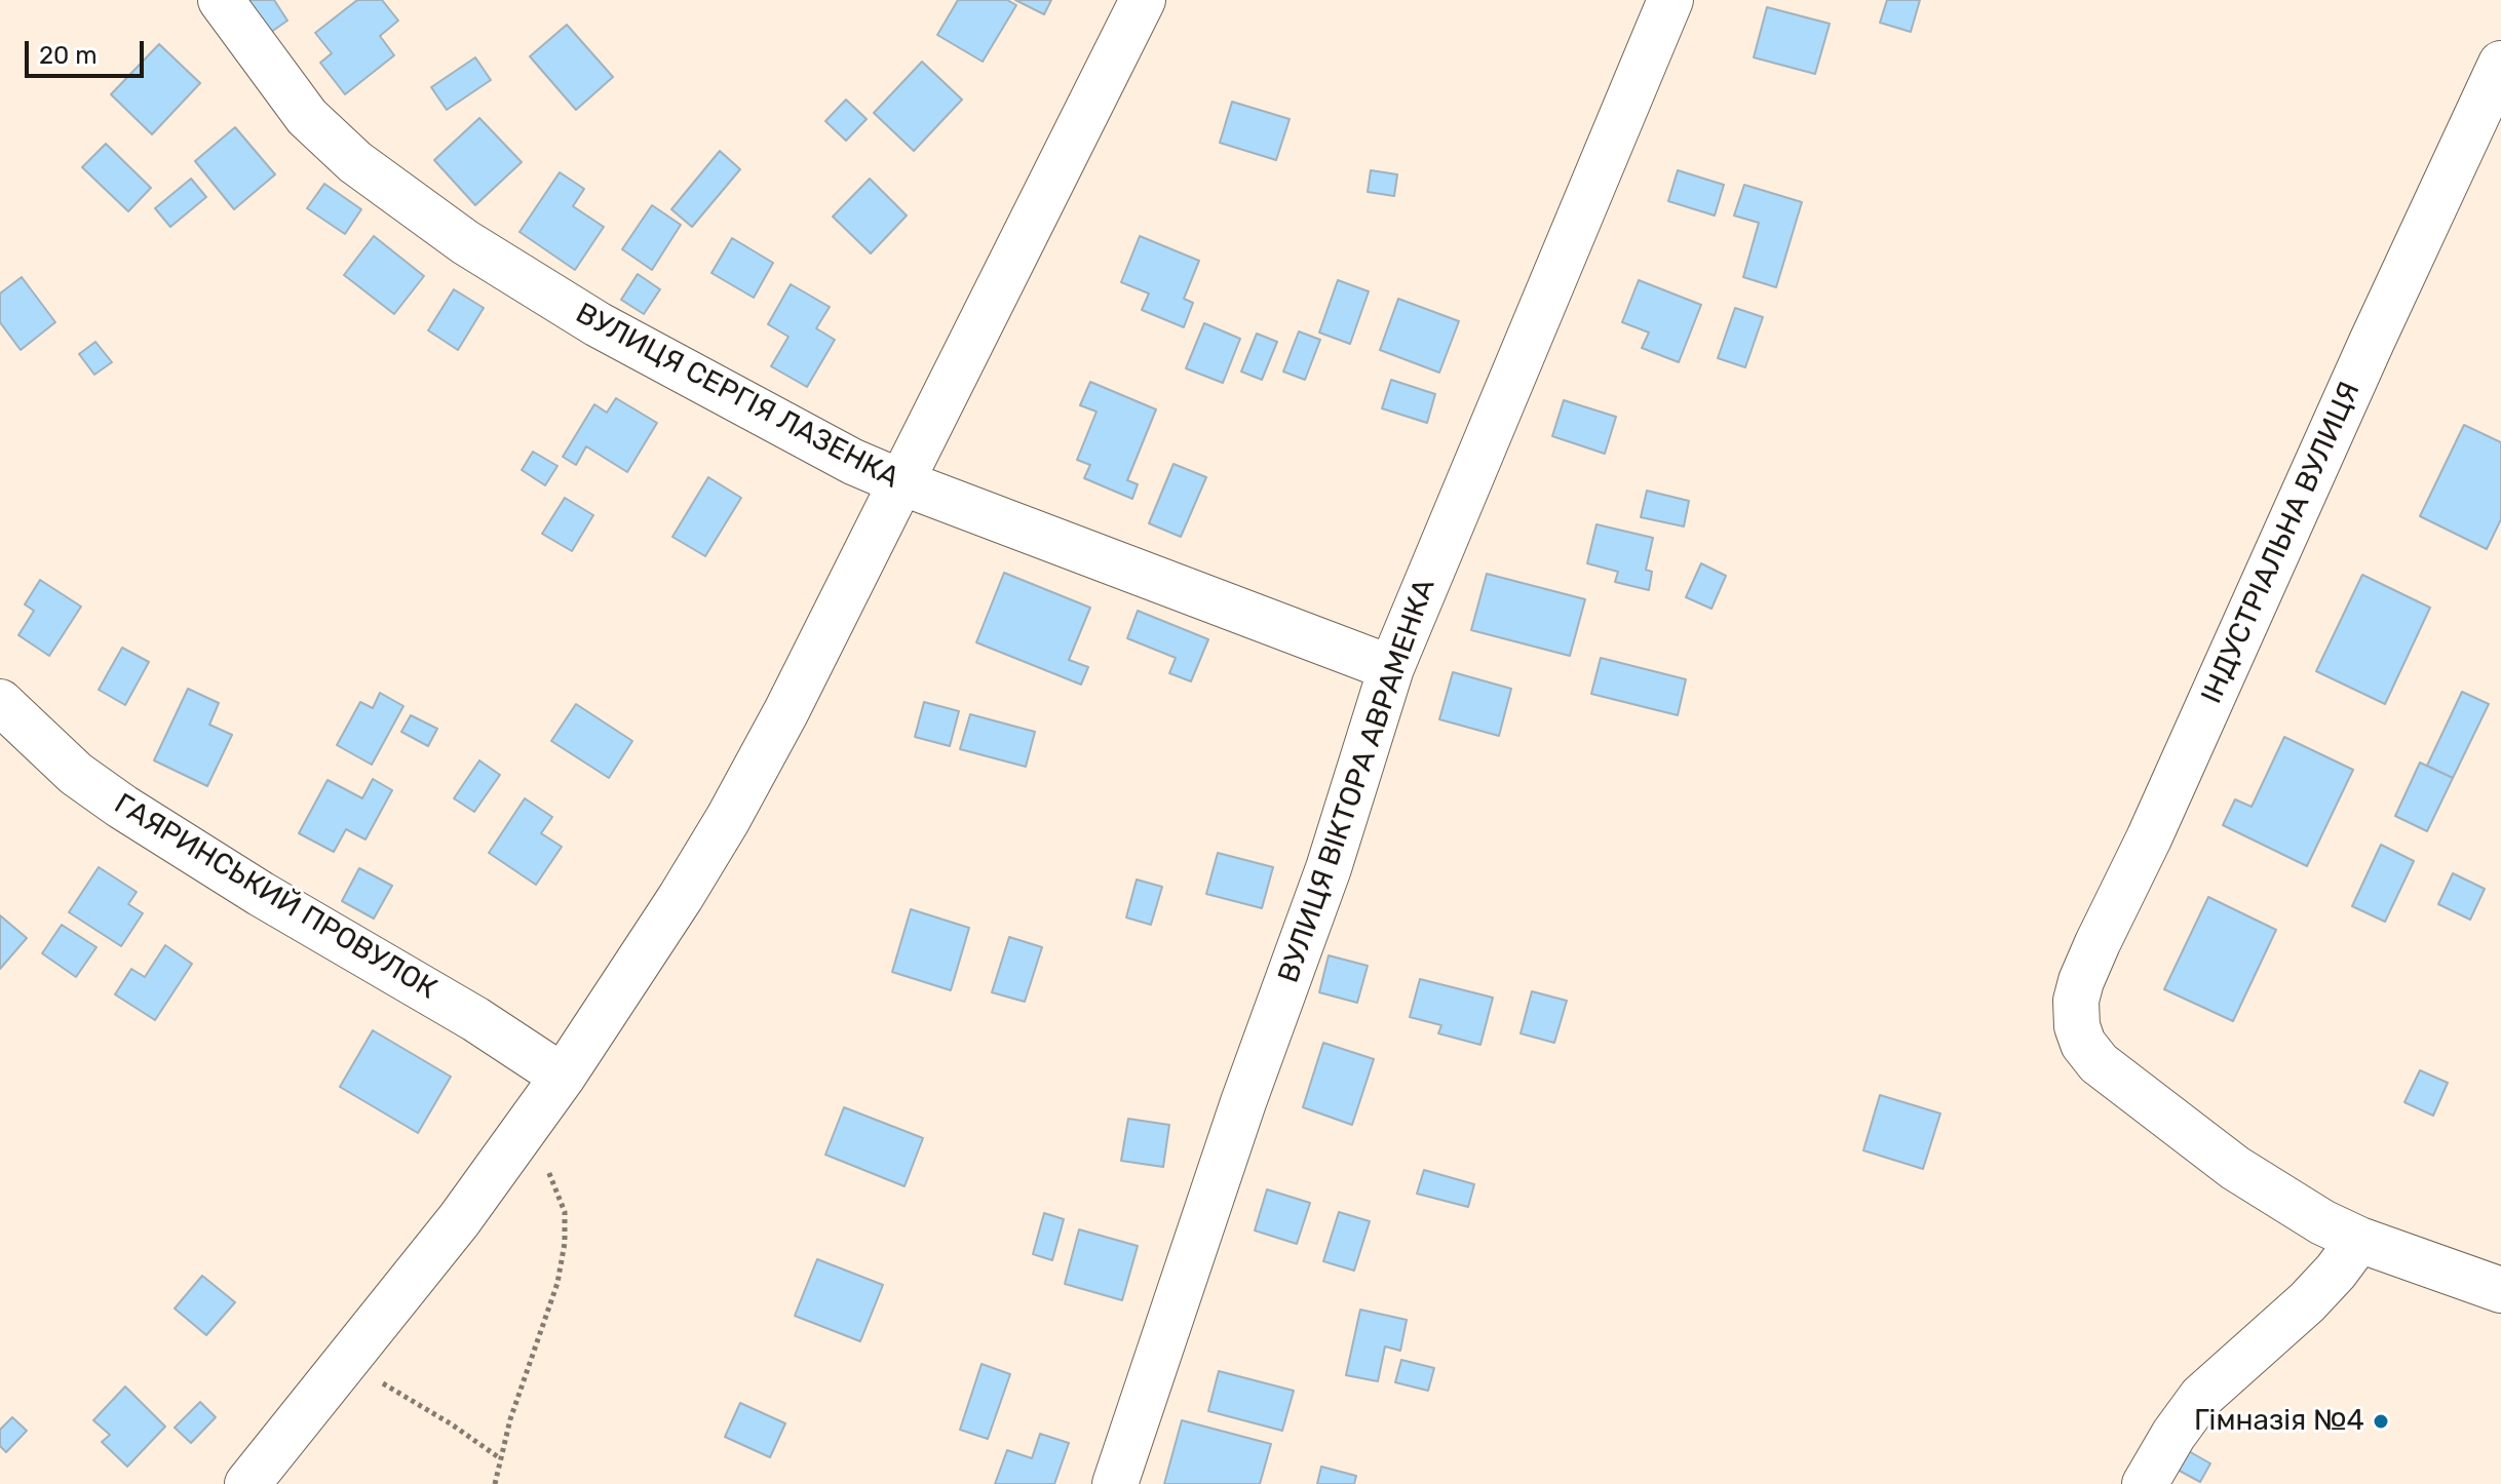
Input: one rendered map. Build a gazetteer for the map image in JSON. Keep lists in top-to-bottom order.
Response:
{
  "streets": {
    "street": [
      "ВУЛИЦЯ СЕРГІЯ ЛАЗЕНКА",
      "ІНДУСТРІАЛЬНА ВУЛИЦЯ",
      "ВУЛИЦЯ ВІКТОРА АВРАМЕНКА",
      "ГАЯРИНСЬКИЙ ПРОВУЛОК"
    ]
  },
  "crossings": [
    ["ВУЛИЦЯ СЕРГІЯ ЛАЗЕНКА", "ВУЛИЦЯ ВІКТОРА АВРАМЕНКА"]
  ],
  "places": ["Гімназія №4"],
  "scale_bar": "20 m"
}
